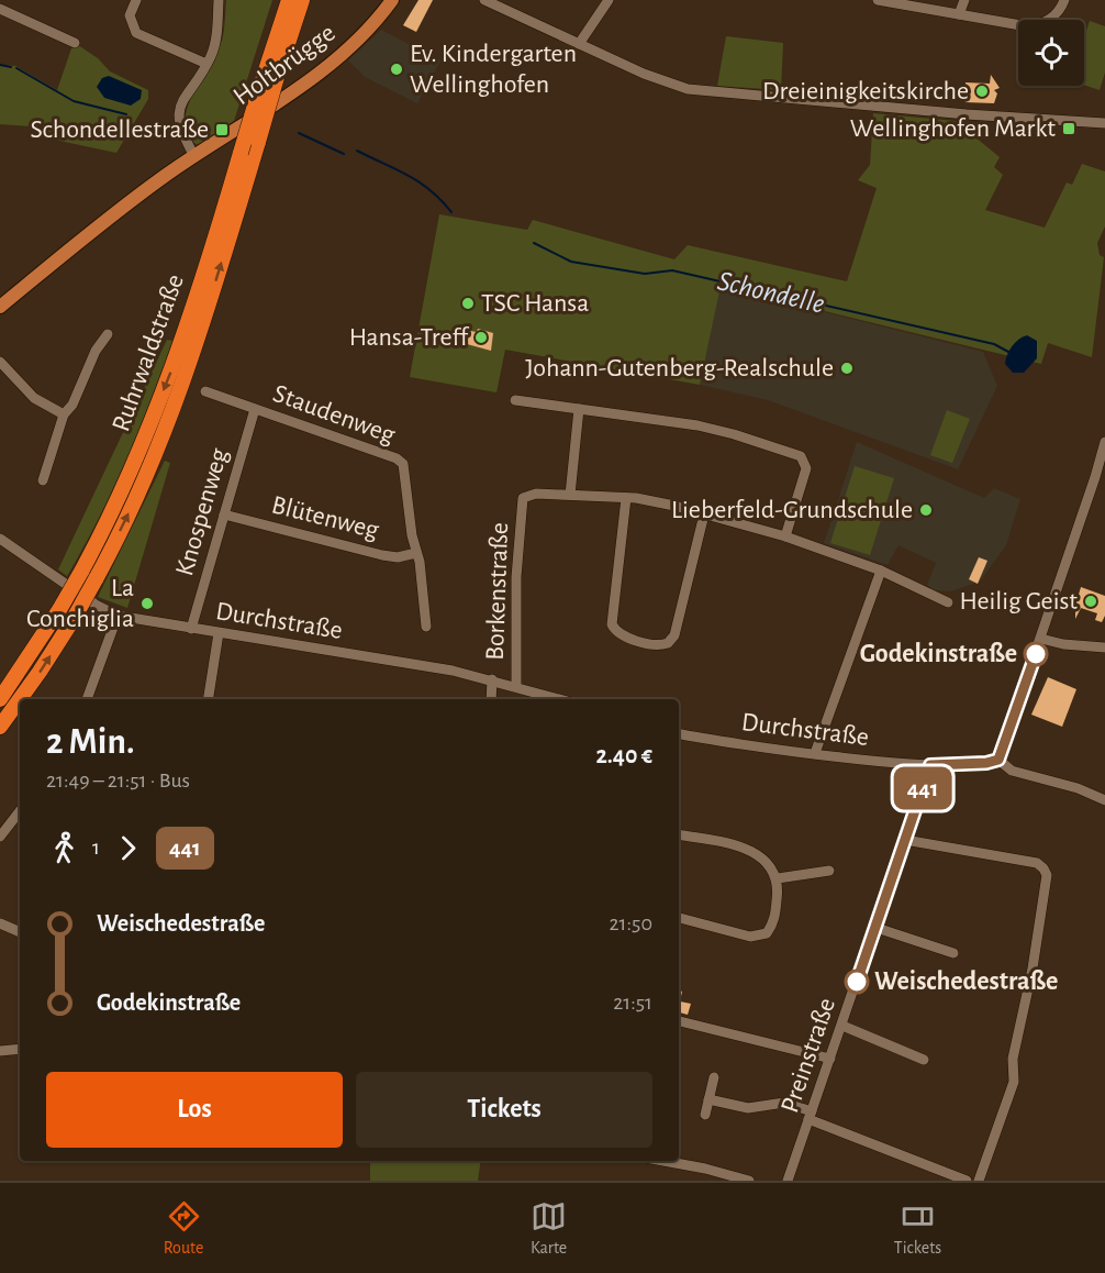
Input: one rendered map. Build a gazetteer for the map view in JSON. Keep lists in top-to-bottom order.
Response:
{
  "streets": {
    "highway": ["Ruhrwaldstraße"],
    "main road": ["Holtbrügge"],
    "street": [
      "Staudenweg",
      "Knospenweg",
      "Blütenweg",
      "Borkenstraße",
      "Durchstraße",
      "Preinstraße"
    ]
  },
  "crossings": [
    ["Staudenweg", "Knospenweg"],
    ["Staudenweg", "Blütenweg"],
    ["Knospenweg", "Blütenweg"],
    ["Knospenweg", "Durchstraße"],
    ["Borkenstraße", "Durchstraße"],
    ["Durchstraße", "Preinstraße"]
  ],
  "water": ["Schondelle"],
  "places": {
    "other": [
      "Ev. Kindergarten Wellinghofen",
      "Dreieinigkeitskirche",
      "TSC Hansa",
      "Hansa-Treff",
      "Johann-Gutenberg-Realschule",
      "Lieberfeld-Grundschule",
      "Heilig Geist",
      "La Conchiglia",
      "Godekinstraße",
      "Weischedestraße"
    ],
    "transit": ["Wellinghofen Markt", "Schondellestraße"]
  },
  "lines": ["bus line 441"],
  "page": {
    "on_map": "441",
    "heading": ["2 Min.", "21:49 – 21:51 · Bus", "2.40 €"],
    "legs": ["1", "441"],
    "list": [
      {
        "name": "Weischedestraße",
        "value": "21:50"
      },
      {
        "name": "Godekinstraße",
        "value": "21:51"
      }
    ],
    "buttons": ["Los", "Tickets"],
    "tabs": ["Route", "Karte", "Tickets"]
  }
}
